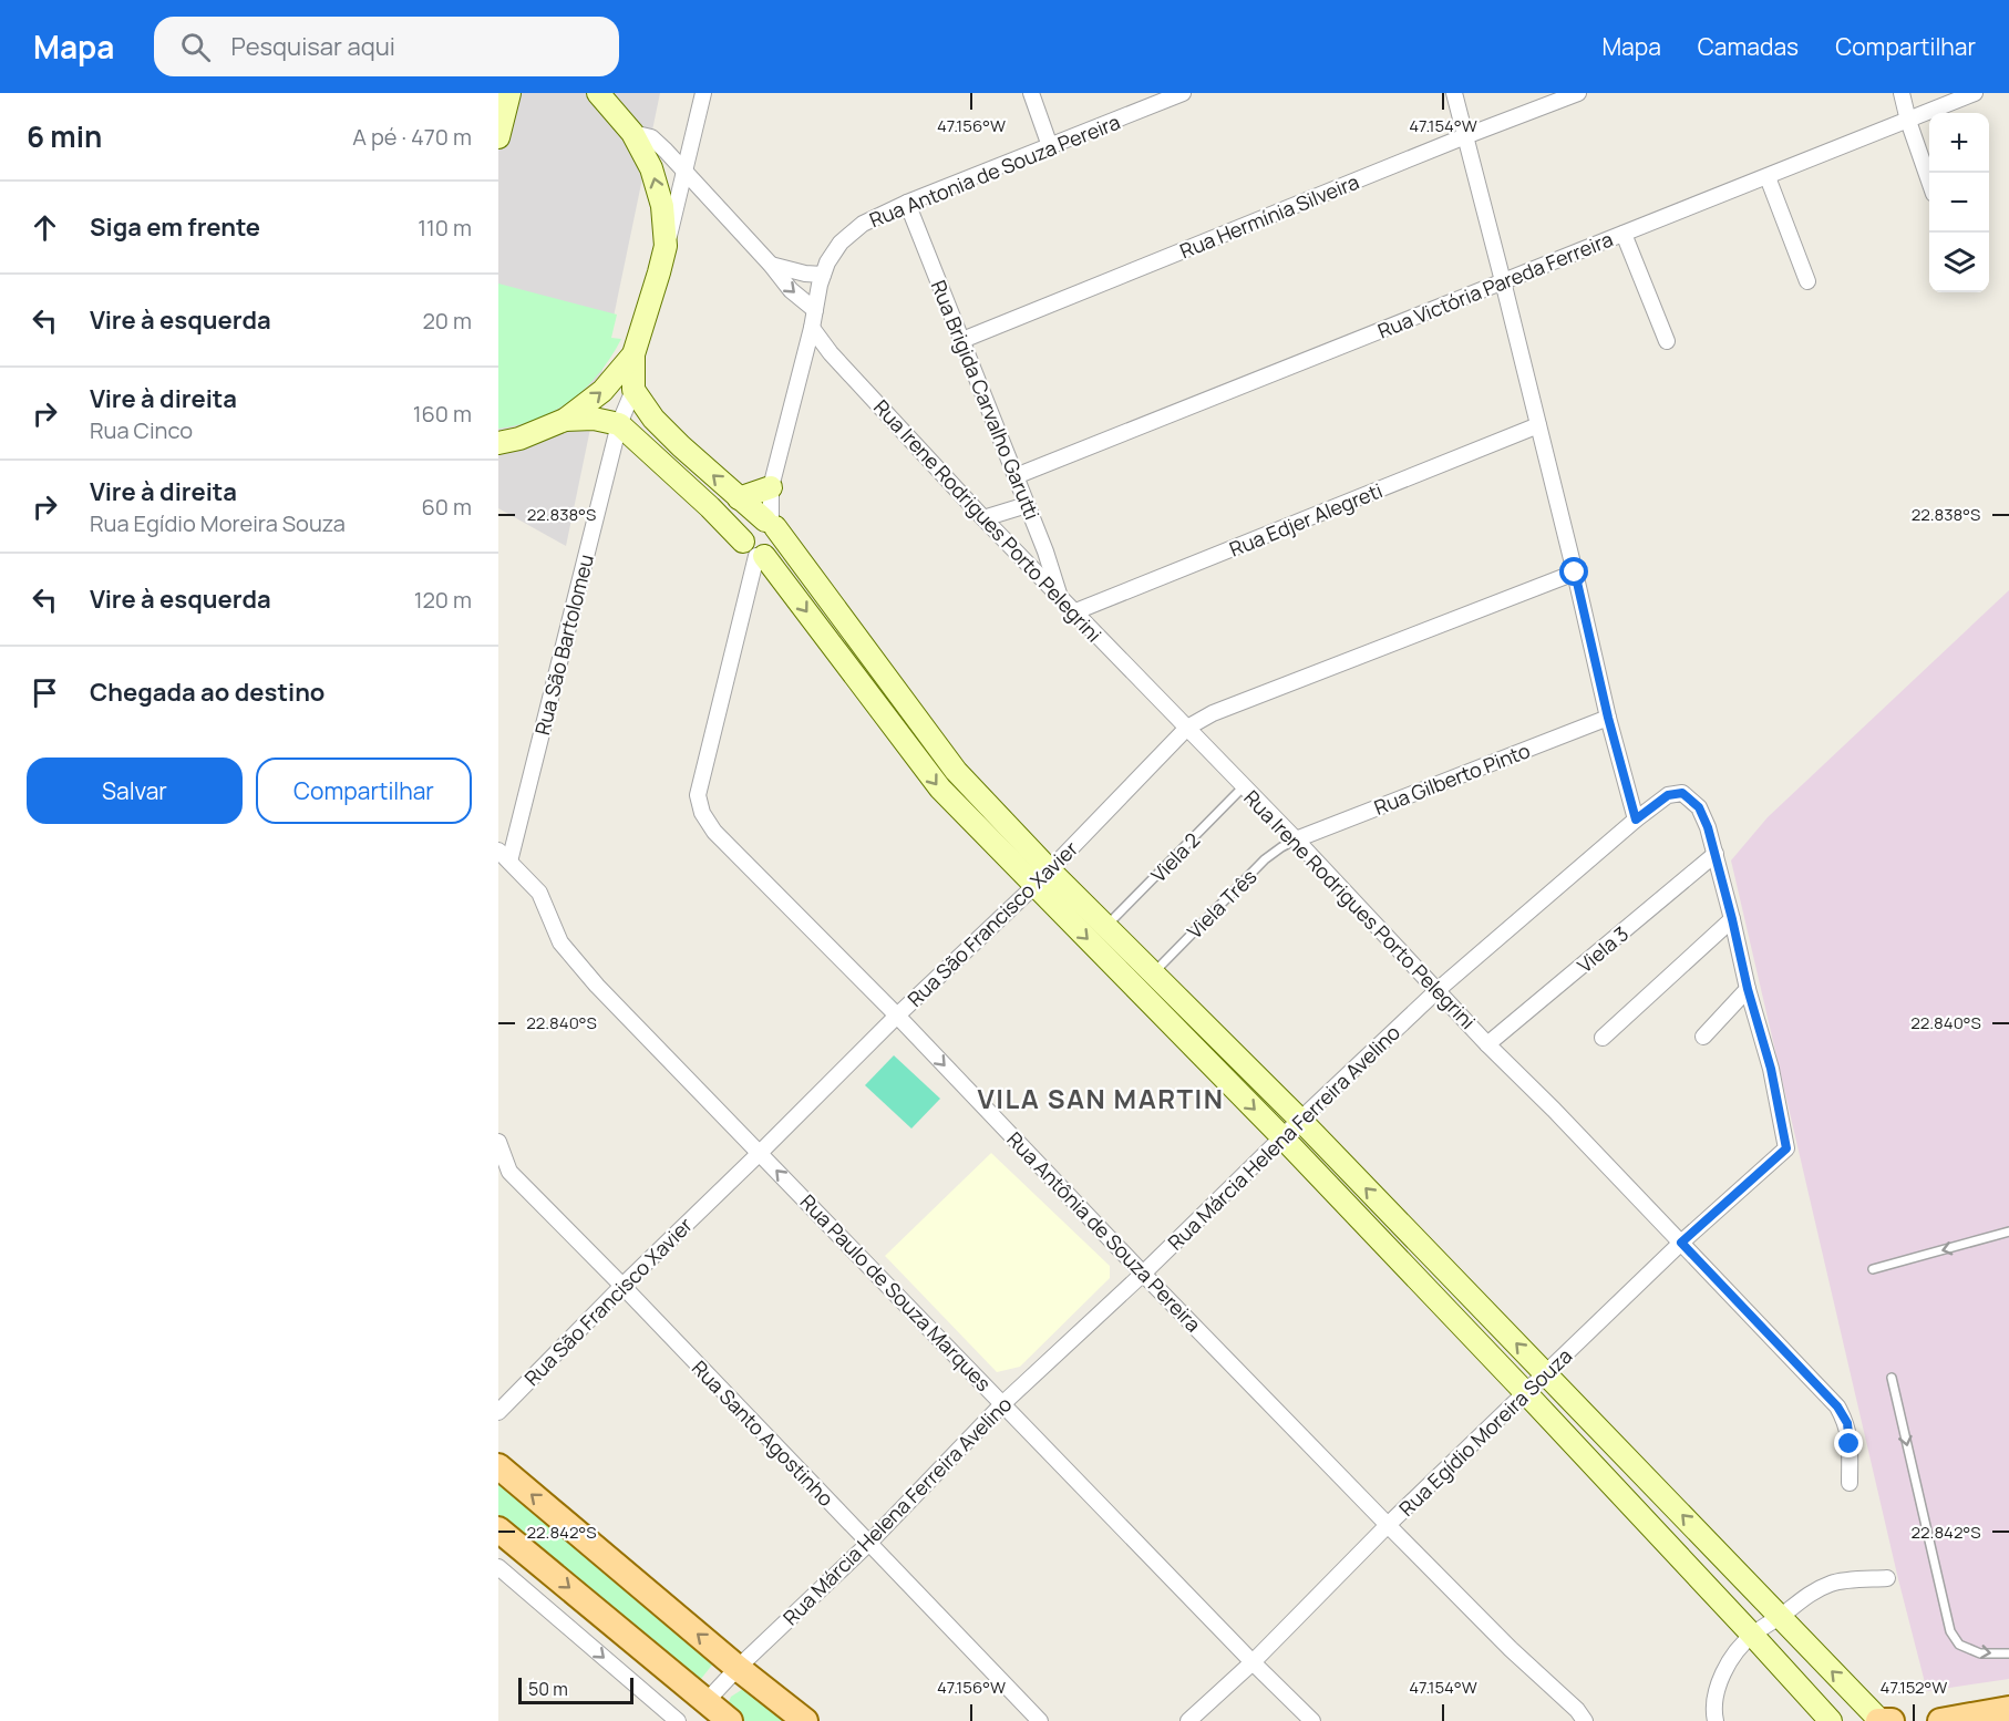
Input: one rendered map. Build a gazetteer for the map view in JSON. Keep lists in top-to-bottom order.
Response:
{
  "streets": {
    "street": [
      "Rua Antonia de Souza Pereira",
      "Rua Hermínia Silveira",
      "Rua Victória Pareda Ferreira",
      "Rua Brigida Carvalho Garutti",
      "Rua Edjer Alegreti",
      "Rua Irene Rodrigues Porto Pelegrini",
      "Rua São Bartolomeu",
      "Rua Gilberto Pinto",
      "Rua São Francisco Xavier",
      "Viela 3",
      "Rua Márcia Helena Ferreira Avelino",
      "Rua Antônia de Souza Pereira",
      "Rua Paulo de Souza Marques",
      "Rua Egídio Moreira Souza",
      "Rua Santo Agostinho"
    ],
    "lane": ["Viela 2", "Viela Três"]
  },
  "crossings": [
    ["Rua Antonia de Souza Pereira", "Rua Brigida Carvalho Garutti"],
    ["Rua Hermínia Silveira", "Rua Brigida Carvalho Garutti"],
    ["Rua Victória Pareda Ferreira", "Rua Brigida Carvalho Garutti"],
    ["Rua Brigida Carvalho Garutti", "Rua Irene Rodrigues Porto Pelegrini"],
    ["Rua Edjer Alegreti", "Rua Irene Rodrigues Porto Pelegrini"],
    ["Rua Irene Rodrigues Porto Pelegrini", "Rua Gilberto Pinto"],
    ["Rua Irene Rodrigues Porto Pelegrini", "Viela 2"],
    ["Rua Irene Rodrigues Porto Pelegrini", "Viela Três"],
    ["Rua Irene Rodrigues Porto Pelegrini", "Rua São Francisco Xavier"],
    ["Rua Irene Rodrigues Porto Pelegrini", "Viela 3"],
    ["Rua Irene Rodrigues Porto Pelegrini", "Rua Márcia Helena Ferreira Avelino"],
    ["Rua Irene Rodrigues Porto Pelegrini", "Rua Egídio Moreira Souza"],
    ["Rua São Bartolomeu", "Rua Paulo de Souza Marques"],
    ["Rua Gilberto Pinto", "Viela Três"],
    ["Rua São Francisco Xavier", "Rua Antônia de Souza Pereira"],
    ["Rua São Francisco Xavier", "Rua Paulo de Souza Marques"],
    ["Rua São Francisco Xavier", "Rua Santo Agostinho"],
    ["Viela 3", "Rua Márcia Helena Ferreira Avelino"],
    ["Rua Márcia Helena Ferreira Avelino", "Rua Antônia de Souza Pereira"],
    ["Rua Márcia Helena Ferreira Avelino", "Rua Paulo de Souza Marques"],
    ["Rua Márcia Helena Ferreira Avelino", "Rua Santo Agostinho"],
    ["Rua Antônia de Souza Pereira", "Rua Egídio Moreira Souza"],
    ["Rua Paulo de Souza Marques", "Rua Egídio Moreira Souza"]
  ],
  "districts": ["VILA SAN MARTIN"],
  "scale_bar": "50 m",
  "page": {
    "header": "Mapa",
    "search": "Pesquisar aqui",
    "nav": ["Mapa", "Camadas", "Compartilhar"],
    "heading": ["6 min", "A pé · 470 m"],
    "map_buttons": ["+", "−"],
    "list": [
      ["Siga em frente", "110 m"],
      ["Vire à esquerda", "20 m"],
      ["Vire à direita", "Rua Cinco", "160 m"],
      ["Vire à direita", "Rua Egídio Moreira Souza", "60 m"],
      ["Vire à esquerda", "120 m"],
      "Chegada ao destino"
    ],
    "buttons": ["Salvar", "Compartilhar"],
    "scale": "50 m"
  },
  "coordinates": [
    "47.156°W",
    "47.154°W",
    "22.838°S",
    "22.840°S",
    "22.842°S",
    "47.152°W"
  ]
}
